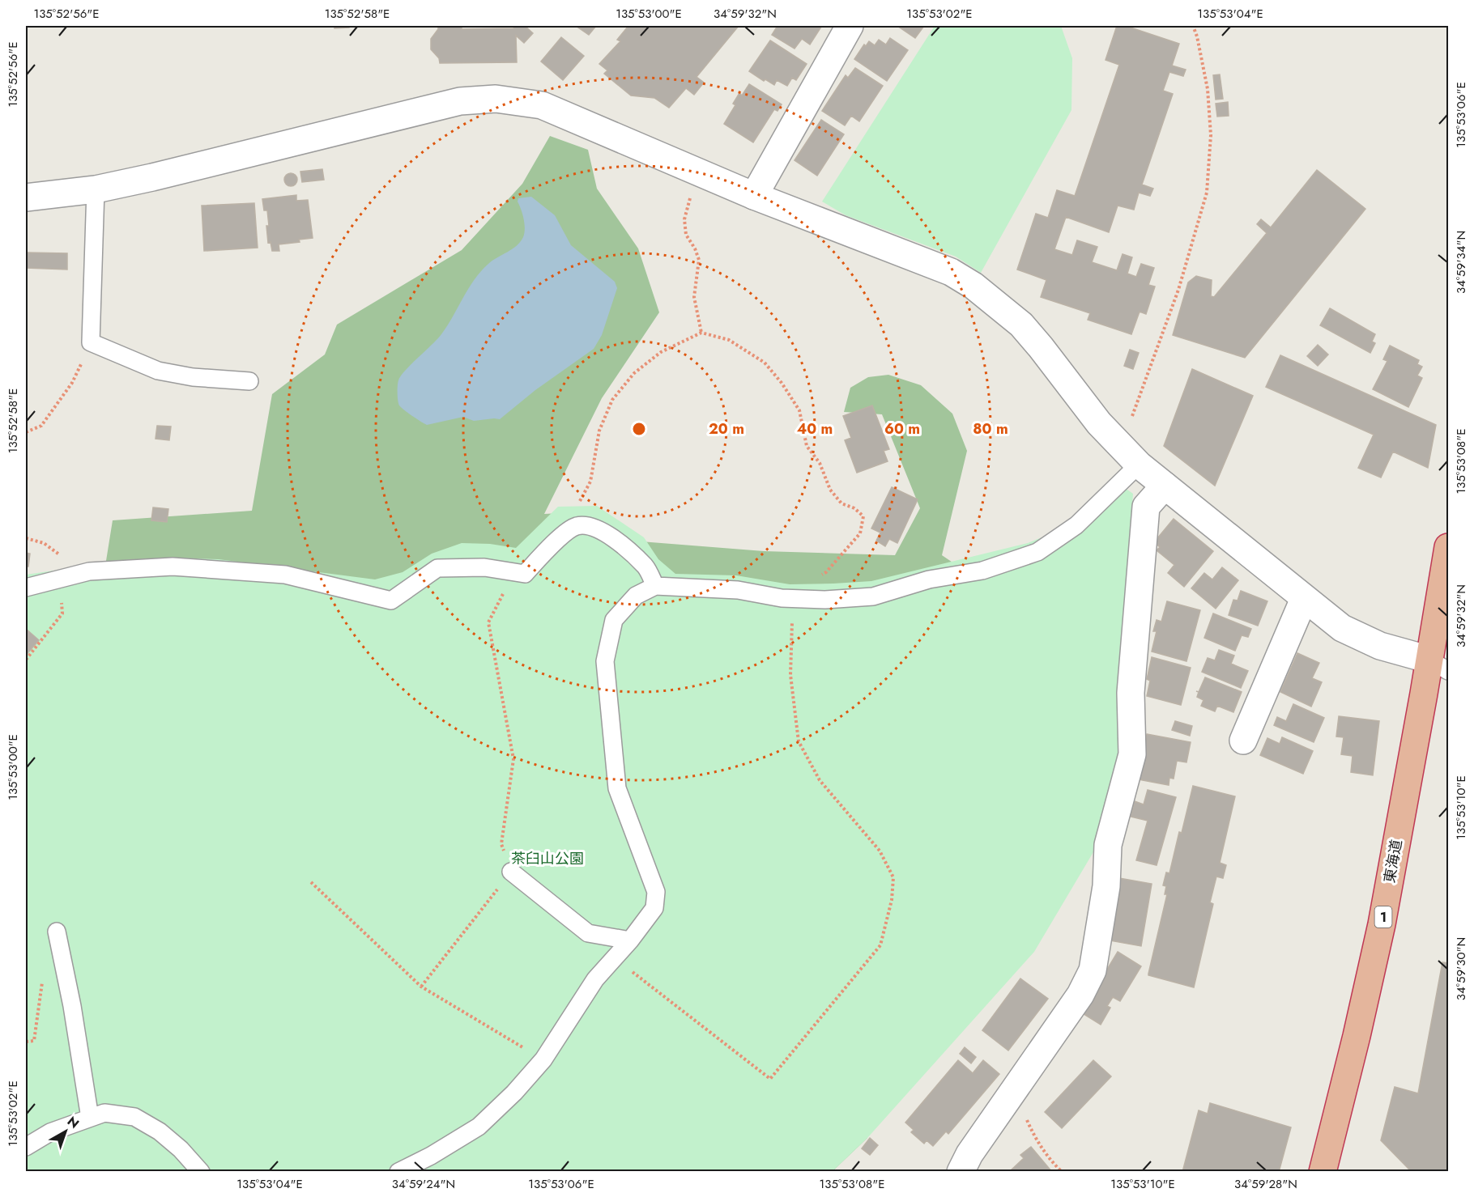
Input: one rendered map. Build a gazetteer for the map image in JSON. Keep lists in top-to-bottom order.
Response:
{
  "streets": {
    "highway": ["東海道", "1"]
  },
  "parks": ["茶臼山公園"],
  "north": "top right",
  "coordinates": [
    "135°52'56\"E",
    "135°52'58\"E",
    "135°53'00\"E",
    "34°59'32\"N",
    "135°53'02\"E",
    "135°53'04\"E",
    "135°53'06\"E",
    "34°59'34\"N",
    "135°53'08\"E",
    "135°53'10\"E",
    "34°59'30\"N",
    "34°59'24\"N",
    "34°59'28\"N"
  ],
  "rings": [
    "20 m",
    "40 m",
    "60 m",
    "80 m"
  ]
}
